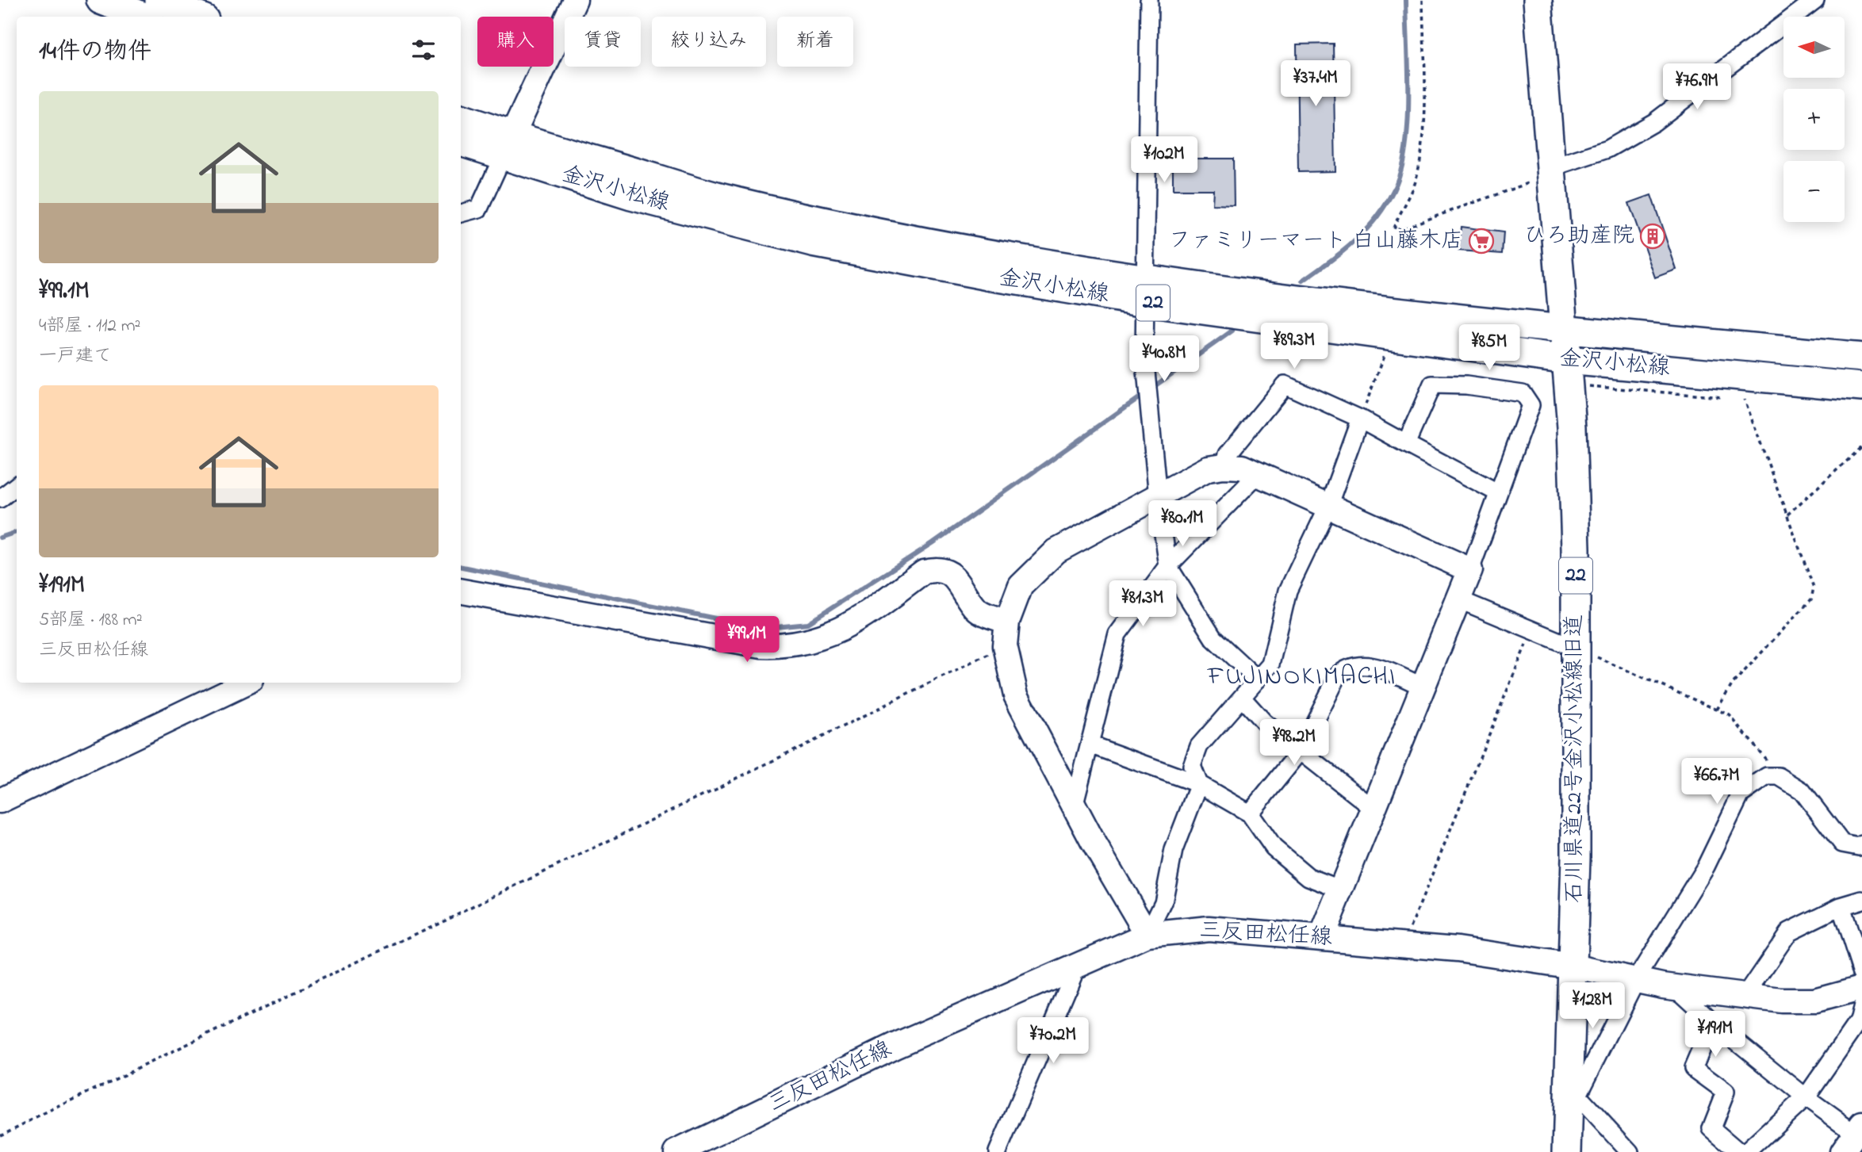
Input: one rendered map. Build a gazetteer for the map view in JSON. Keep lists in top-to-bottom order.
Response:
{
  "streets": {
    "main road": ["金沢小松線", "22", "石川県道22号金沢小松線旧道"],
    "street": ["三反田松任線"]
  },
  "crossings": [
    ["金沢小松線", "石川県道22号金沢小松線旧道"],
    ["石川県道22号金沢小松線旧道", "三反田松任線"]
  ],
  "districts": ["FUJINOKIMACHI"],
  "places": {
    "building": ["ひろ助産院"],
    "supermarket": ["ファミリーマート 白山藤木店"]
  },
  "north": "left",
  "page": {
    "map_buttons": ["+", "−"],
    "chip": [
      "購入",
      "賃貸",
      "絞り込み",
      "新着"
    ],
    "heading": "14件の物件",
    "price": [
      "¥37.4M",
      "¥76.9M",
      "¥102M",
      "¥89.3M",
      "¥85M",
      "¥40.8M",
      "¥80.1M",
      "¥81.3M",
      "¥99.1M",
      "¥98.2M",
      "¥66.7M",
      "¥128M",
      "¥191M",
      "¥70.2M"
    ],
    "list": [
      {
        "name": "¥99.1M",
        "note": "4部屋 · 112 m² · 一戸建て"
      },
      {
        "name": "¥191M",
        "note": "5部屋 · 188 m² · 三反田松任線"
      }
    ]
  }
}
